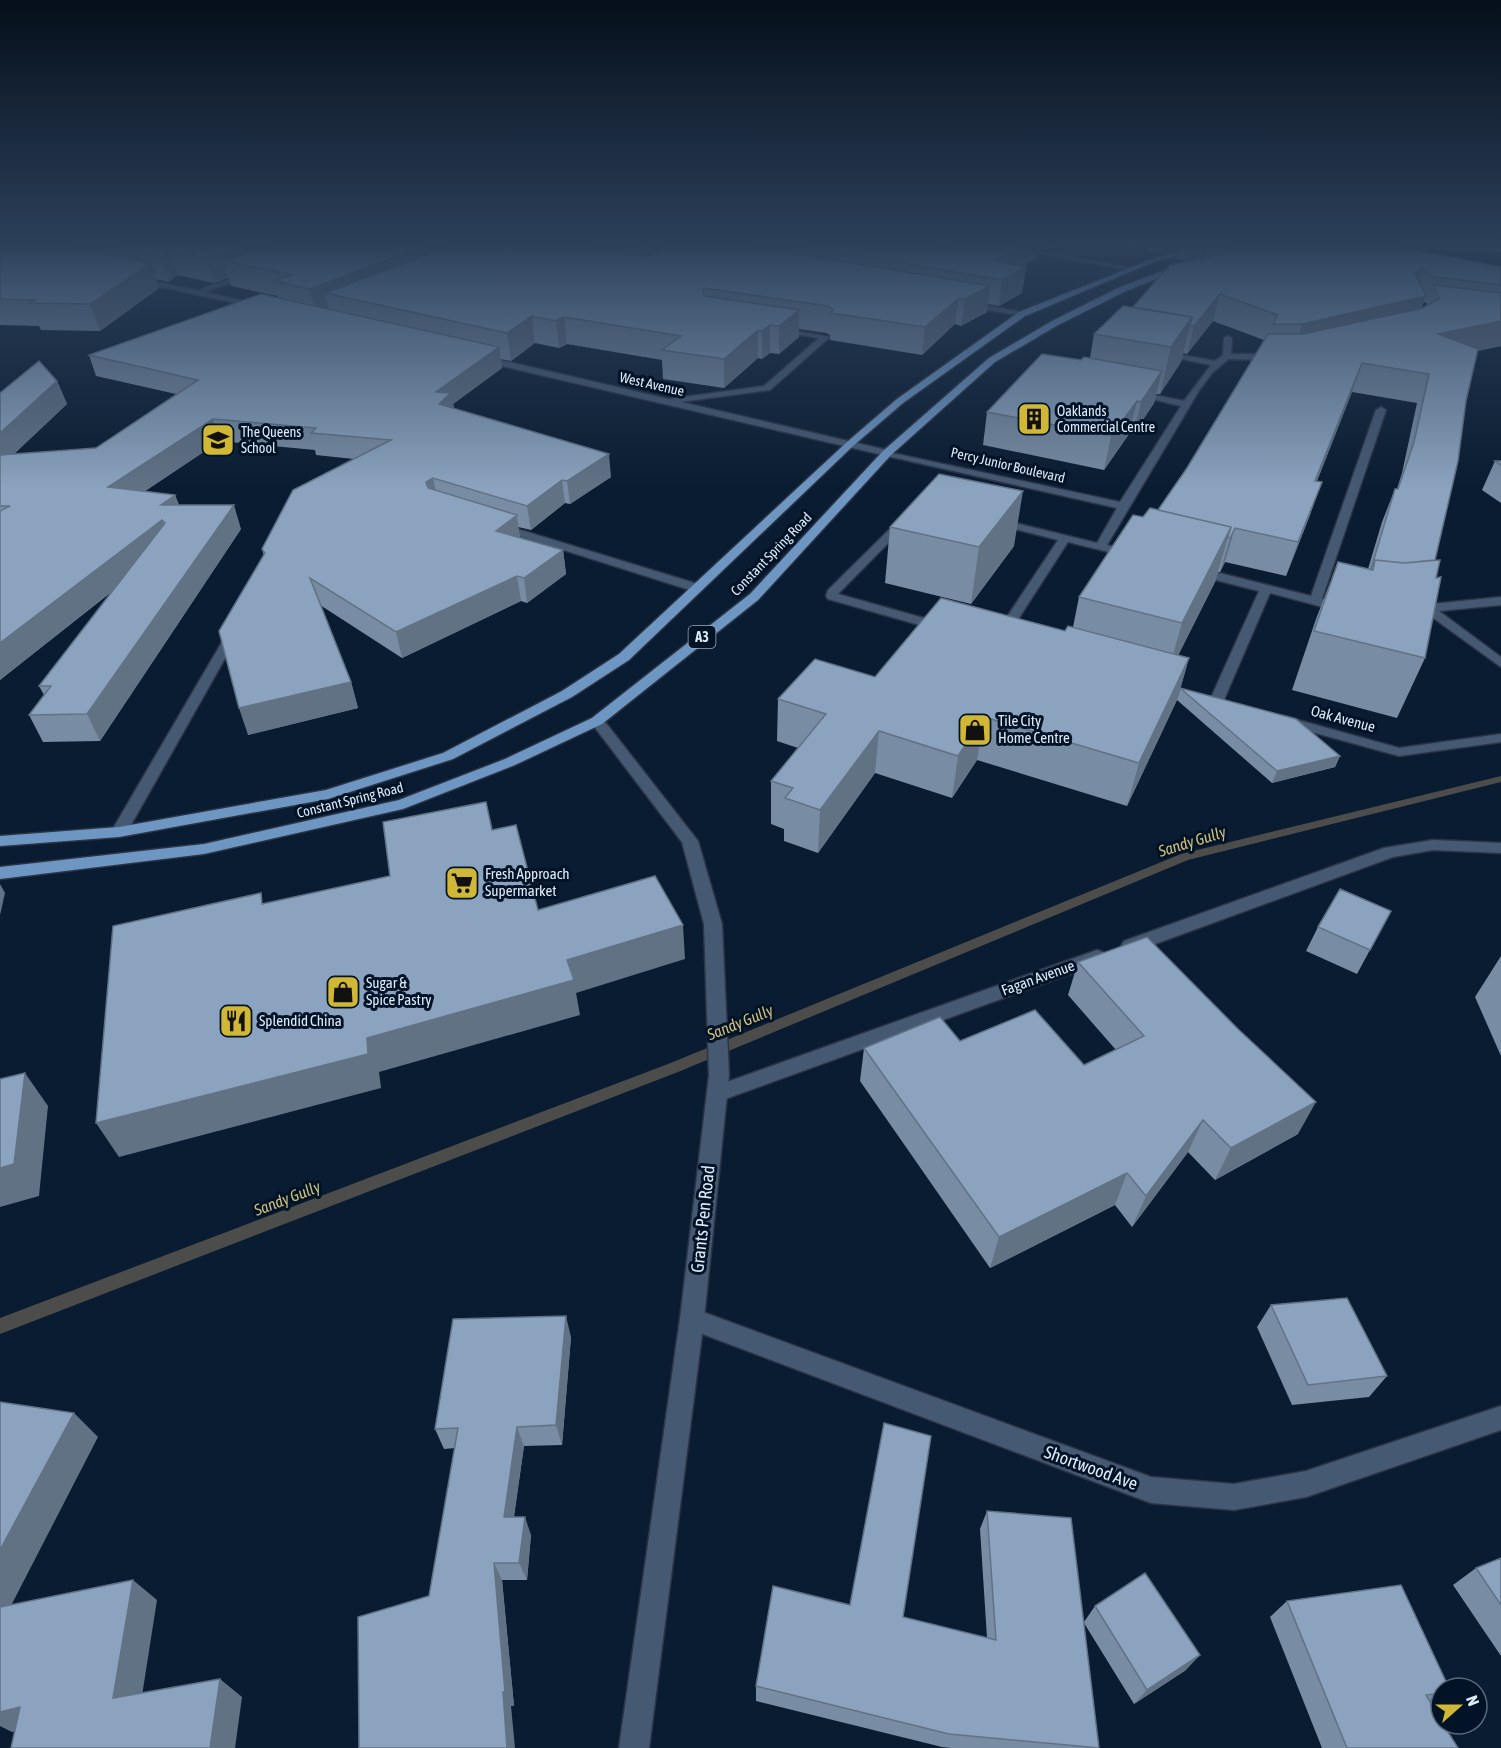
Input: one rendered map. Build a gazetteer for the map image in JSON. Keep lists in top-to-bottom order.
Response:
{
  "streets": {
    "main road": ["Constant Spring Road", "A3"],
    "street": [
      "West Avenue",
      "Percy Junior Boulevard",
      "Oak Avenue",
      "Fagan Avenue",
      "Grants Pen Road",
      "Shortwood Ave"
    ]
  },
  "crossings": [
    ["West Avenue", "Percy Junior Boulevard"],
    ["West Avenue", "Constant Spring Road"],
    ["Percy Junior Boulevard", "Constant Spring Road"],
    ["Constant Spring Road", "Grants Pen Road"],
    ["Fagan Avenue", "Grants Pen Road"],
    ["Grants Pen Road", "Shortwood Ave"]
  ],
  "water": ["Sandy Gully"],
  "places": {
    "building": ["Oaklands Commercial Centre"],
    "school or university": ["The Queens School"],
    "shop": ["Tile City Home Centre", "Sugar & Spice Pastry"],
    "supermarket": ["Fresh Approach Supermarket"],
    "restaurant": ["Splendid China"]
  },
  "north": "right"
}
